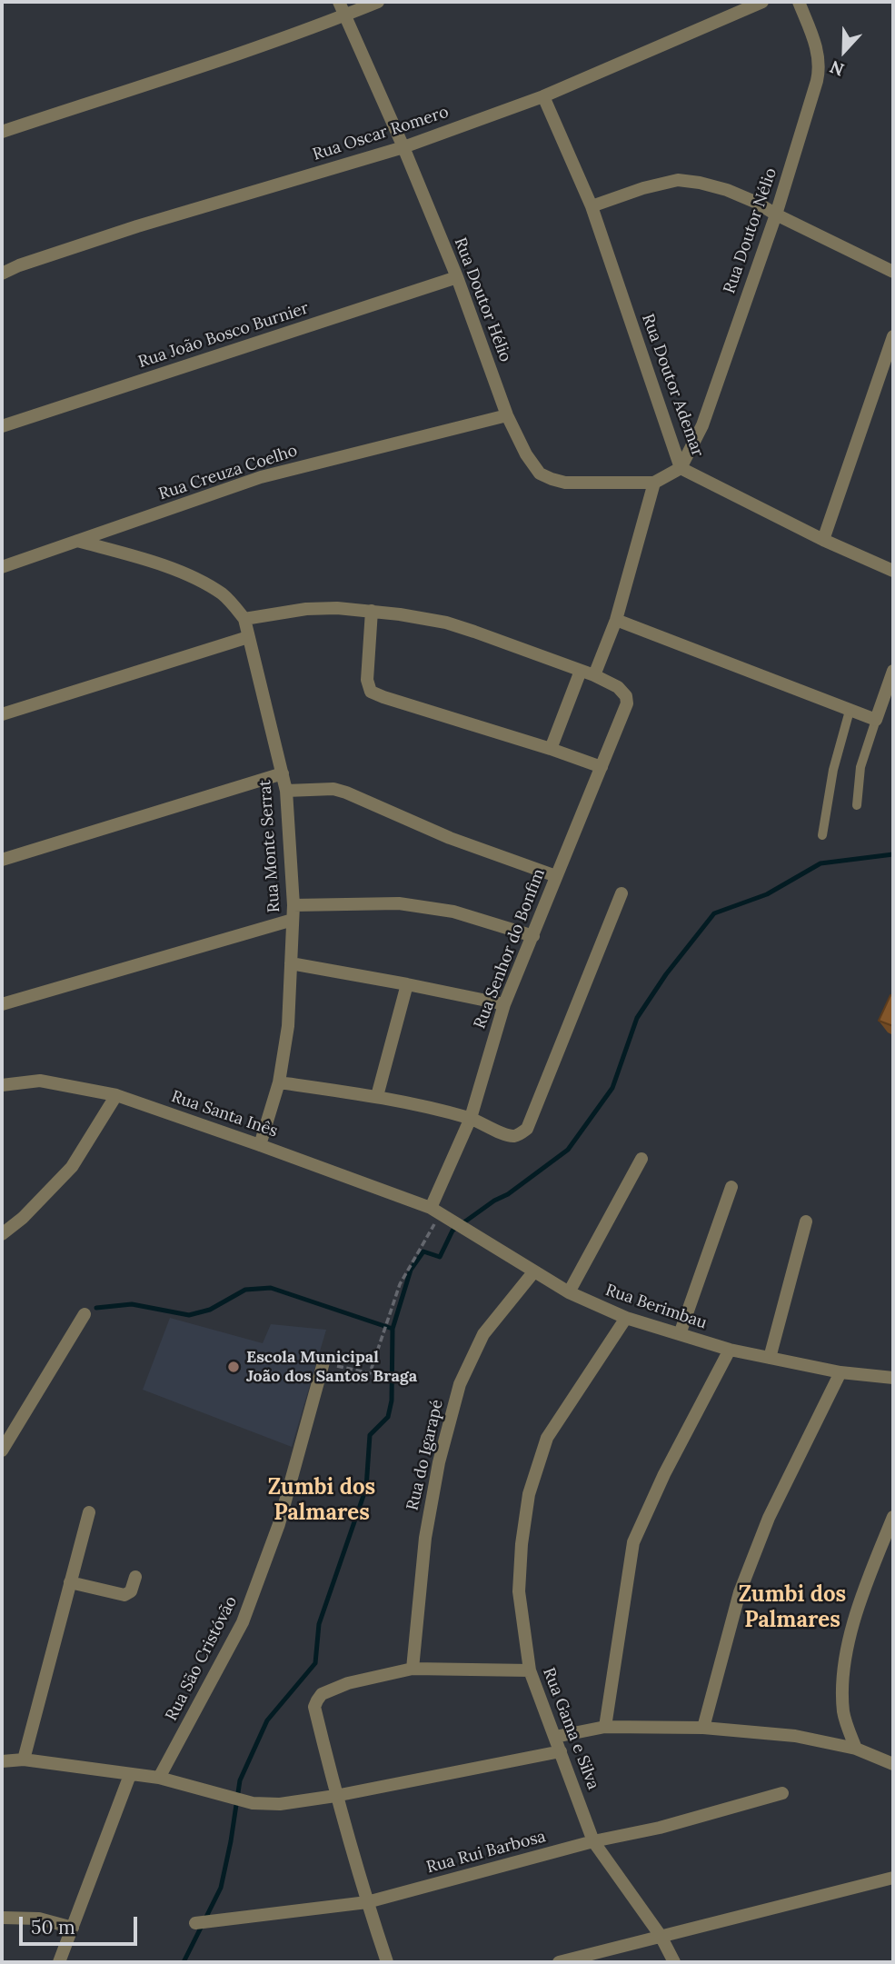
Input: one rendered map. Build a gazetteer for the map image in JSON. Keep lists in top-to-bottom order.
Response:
{
  "streets": {
    "street": [
      "Rua Oscar Romero",
      "Rua Doutor Nélio",
      "Rua Doutor Hélio",
      "Rua João Bosco Burnier",
      "Rua Doutor Ademar",
      "Rua Creuza Coelho",
      "Rua Monte Serrat",
      "Rua Senhor do Bonfim",
      "Rua Santa Inês",
      "Rua Berimbau",
      "Rua do Igarapé",
      "Rua São Cristóvão",
      "Rua Gama e Silva",
      "Rua Rui Barbosa"
    ]
  },
  "crossings": [
    ["Rua Oscar Romero", "Rua Doutor Hélio"],
    ["Rua Oscar Romero", "Rua Doutor Ademar"],
    ["Rua Doutor Nélio", "Rua Doutor Hélio"],
    ["Rua Doutor Nélio", "Rua Doutor Ademar"],
    ["Rua Doutor Hélio", "Rua João Bosco Burnier"],
    ["Rua Doutor Hélio", "Rua Doutor Ademar"],
    ["Rua Doutor Hélio", "Rua Creuza Coelho"],
    ["Rua Monte Serrat", "Rua Santa Inês"],
    ["Rua Senhor do Bonfim", "Rua Santa Inês"],
    ["Rua Senhor do Bonfim", "Rua Berimbau"],
    ["Rua Santa Inês", "Rua Berimbau"],
    ["Rua Berimbau", "Rua do Igarapé"],
    ["Rua Berimbau", "Rua Gama e Silva"],
    ["Rua Gama e Silva", "Rua Rui Barbosa"]
  ],
  "districts": ["Zumbi dos Palmares", "Zumbi dos Palmares"],
  "places": ["Escola Municipal João dos Santos Braga"],
  "scale_bar": "50 m",
  "north": "bottom"
}
